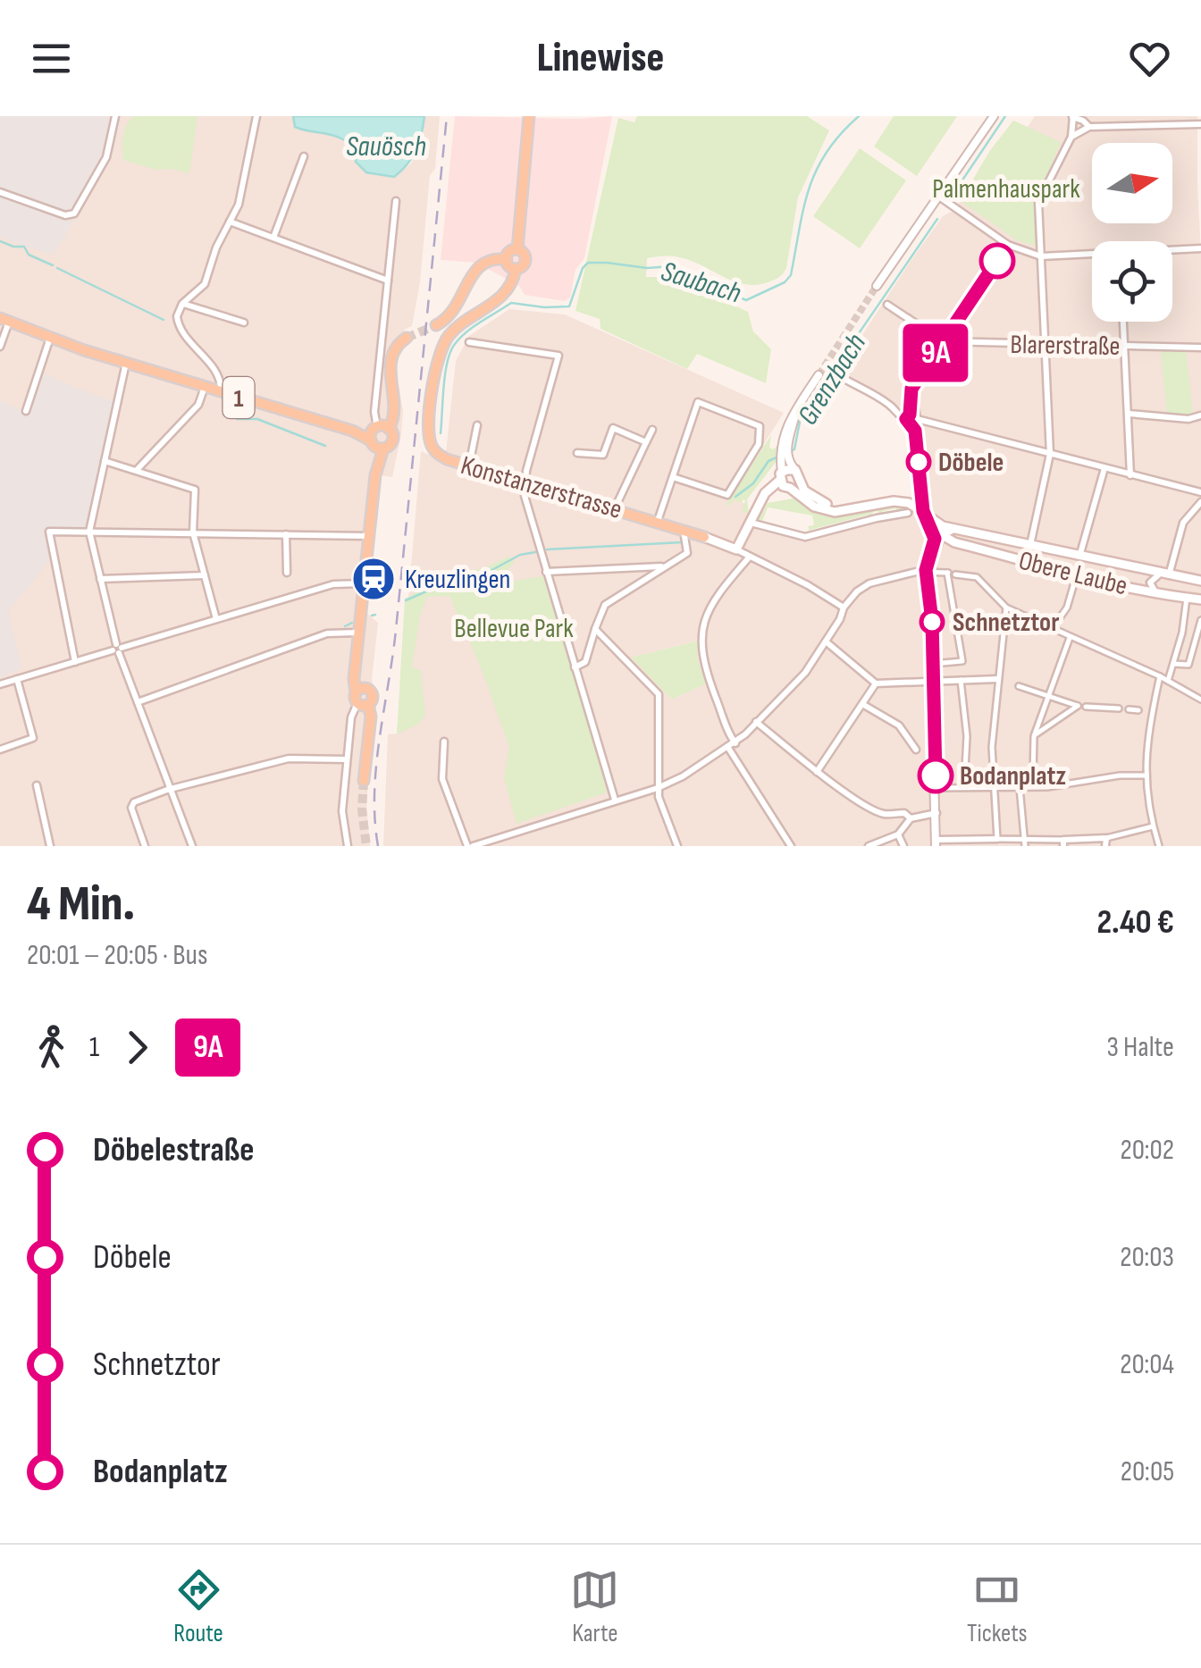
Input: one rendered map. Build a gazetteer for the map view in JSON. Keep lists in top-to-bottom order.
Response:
{
  "streets": {
    "main road": ["1", "Konstanzerstrasse", "Obere Laube"],
    "street": ["Blarerstraße"]
  },
  "water": ["Sauösch", "Saubach", "Grenzbach"],
  "parks": ["Palmenhauspark", "Bellevue Park"],
  "places": {
    "other": ["Döbele", "Schnetztor", "Bodanplatz"],
    "station": ["Kreuzlingen"]
  },
  "lines": ["bus line 9A"],
  "north": "right",
  "page": {
    "header": "Linewise",
    "on_map": "9A",
    "heading": ["4 Min.", "20:01 – 20:05 · Bus", "2.40 €"],
    "legs": ["1", "9A", "3 Halte"],
    "list": [
      {
        "name": "Döbelestraße",
        "value": "20:02"
      },
      {
        "name": "Döbele",
        "value": "20:03"
      },
      {
        "name": "Schnetztor",
        "value": "20:04"
      },
      {
        "name": "Bodanplatz",
        "value": "20:05"
      }
    ],
    "tabs": ["Route", "Karte", "Tickets"]
  }
}
